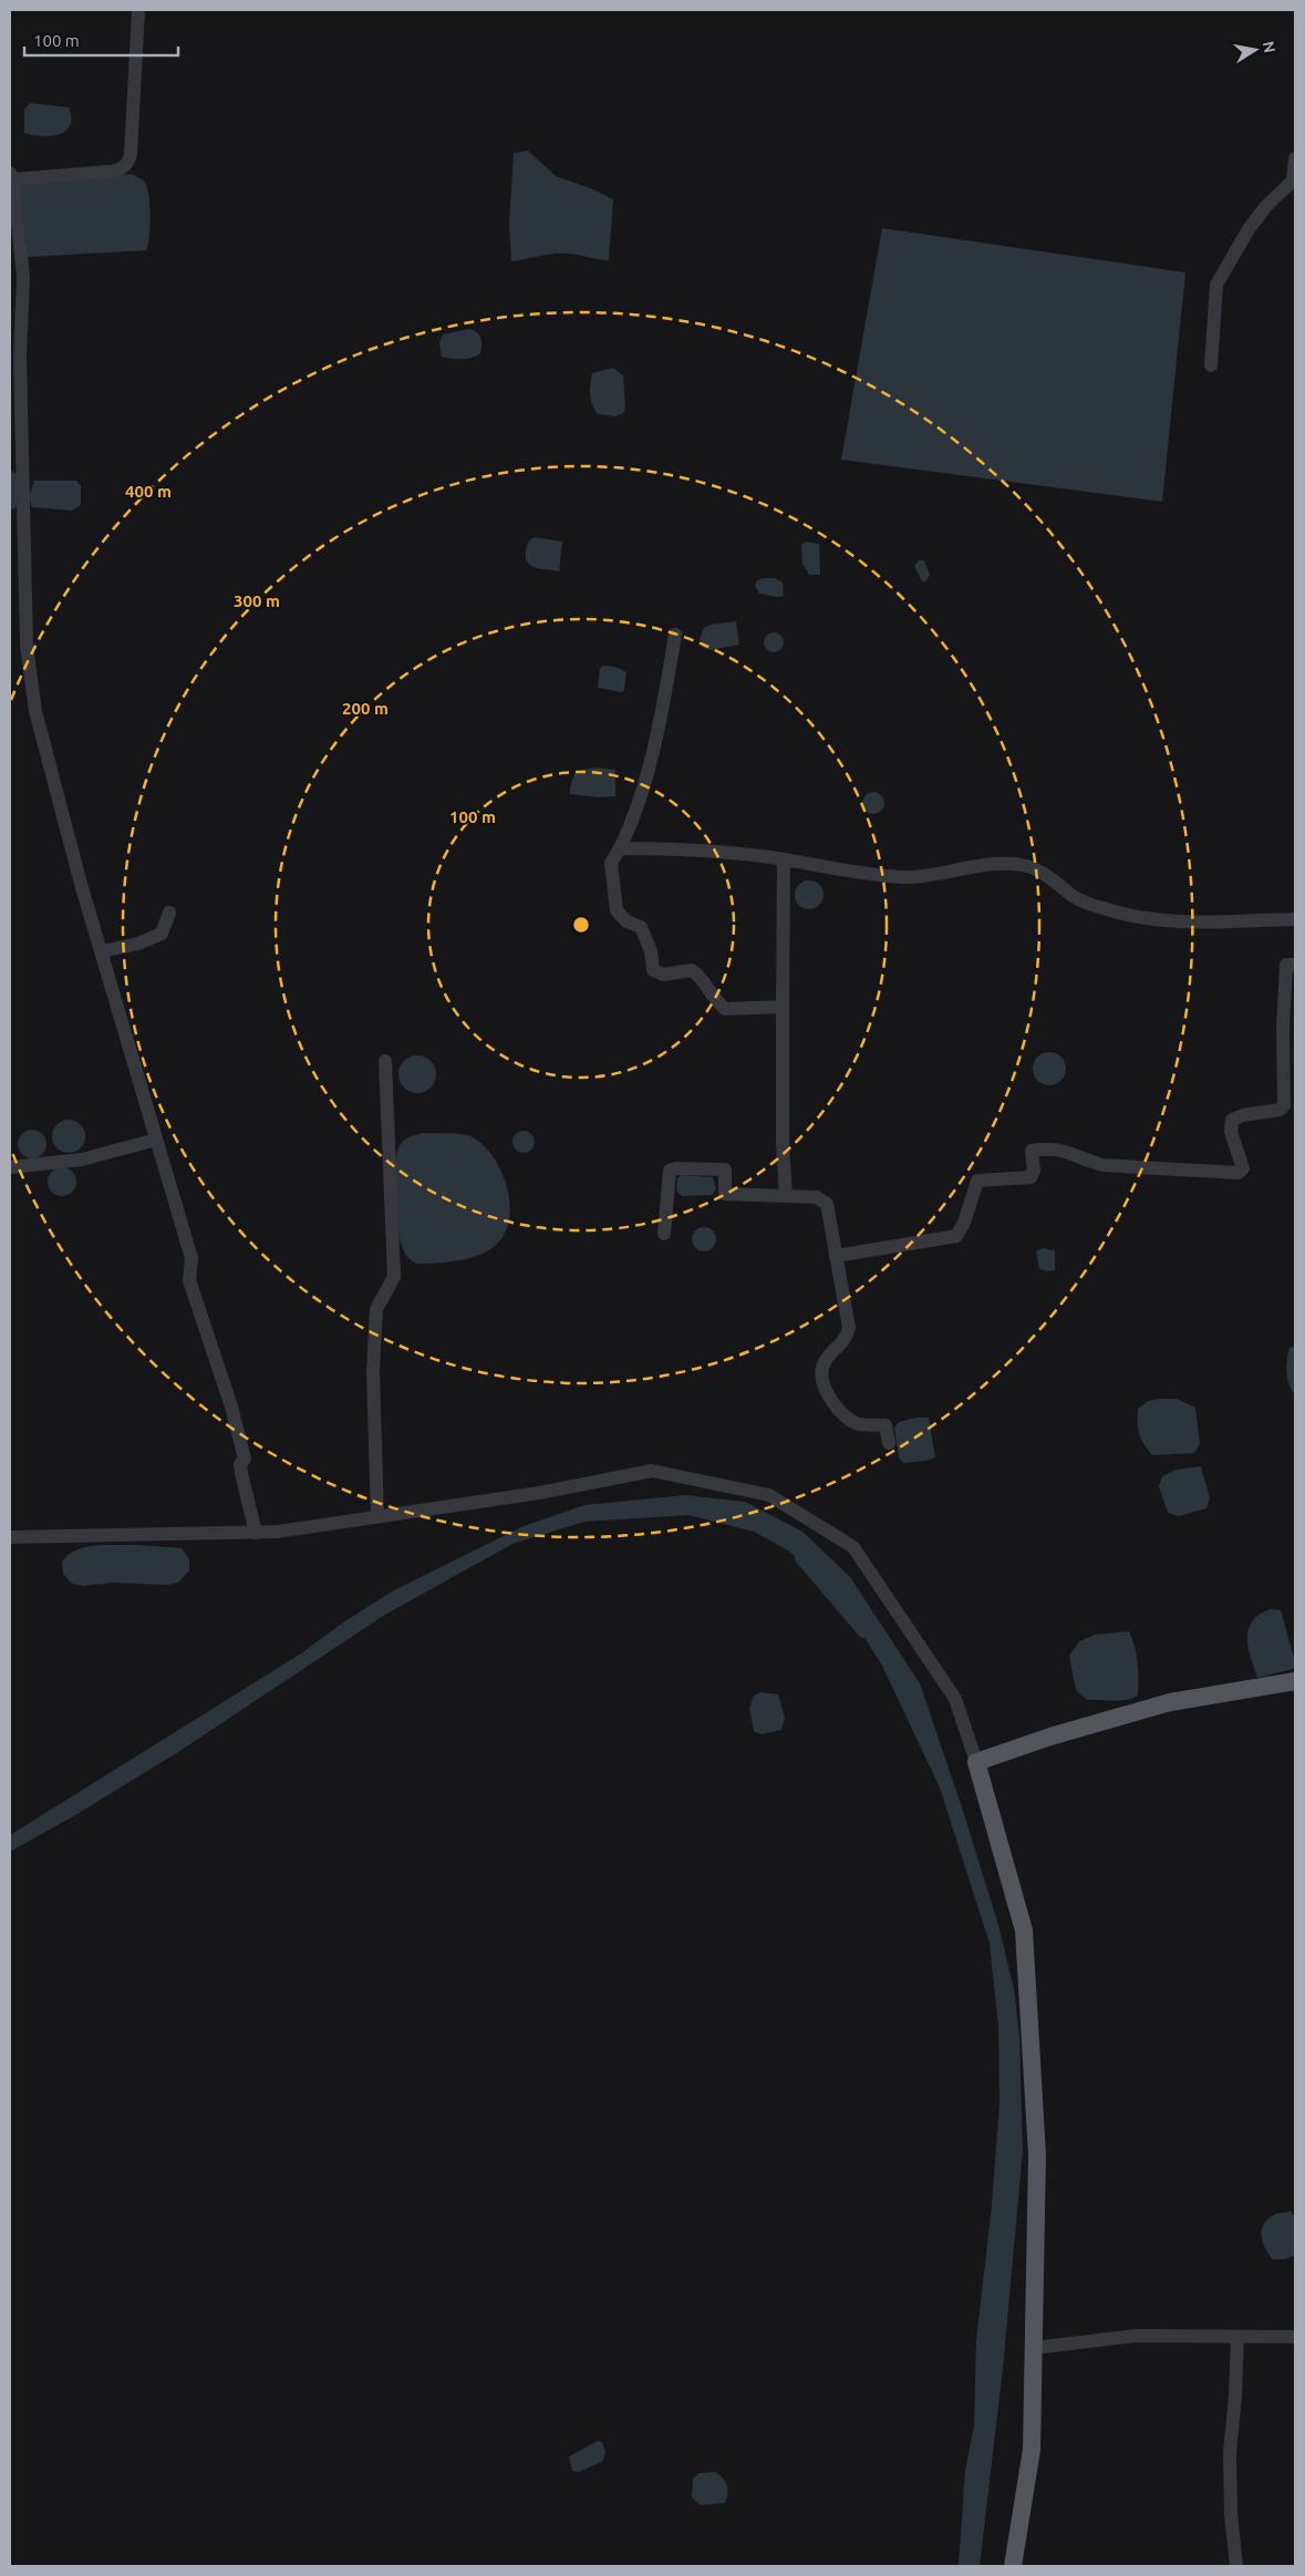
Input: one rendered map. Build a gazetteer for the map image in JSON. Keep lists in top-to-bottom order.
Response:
{
  "scale_bar": "100 m",
  "north": "right",
  "rings": [
    "400 m",
    "300 m",
    "200 m",
    "100 m"
  ]
}
